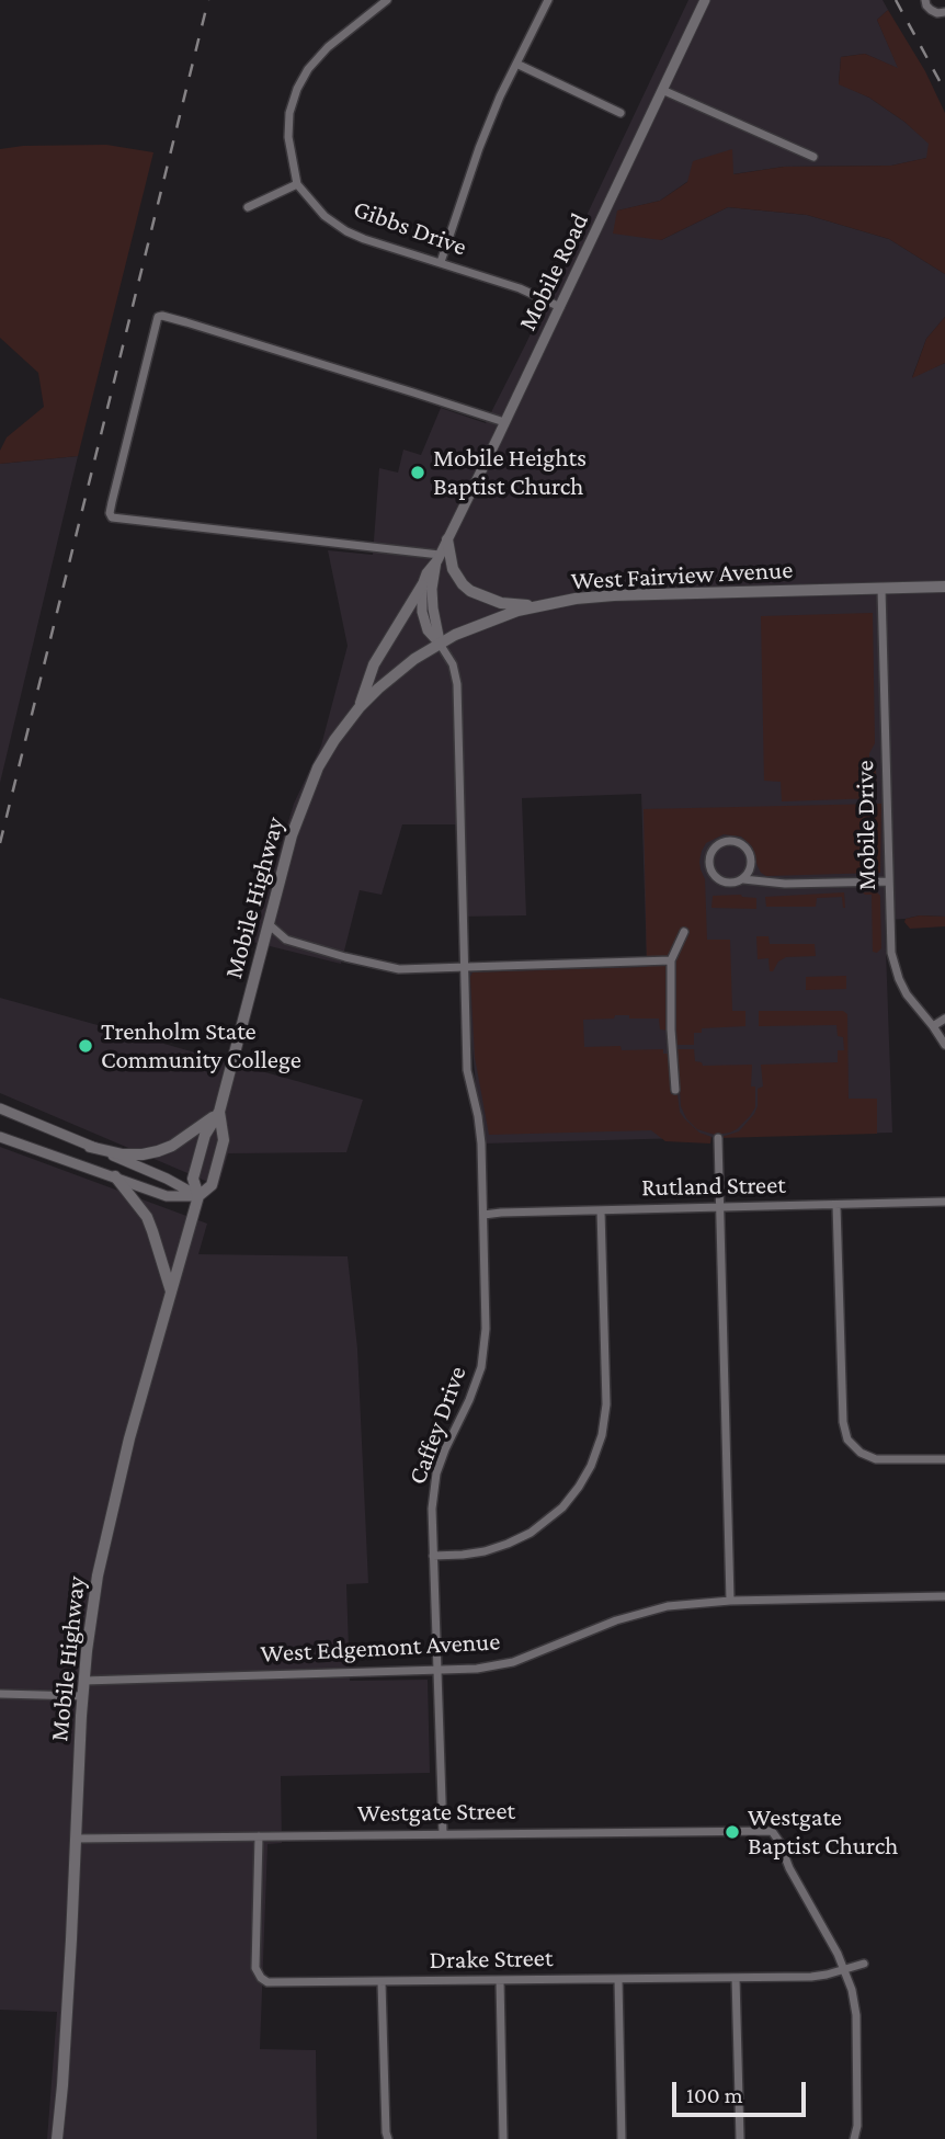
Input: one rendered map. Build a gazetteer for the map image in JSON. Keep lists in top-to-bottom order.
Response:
{
  "streets": {
    "main road": ["West Fairview Avenue", "Mobile Highway"],
    "street": [
      "Gibbs Drive",
      "Mobile Road",
      "Mobile Drive",
      "Rutland Street",
      "Caffey Drive",
      "West Edgemont Avenue",
      "Westgate Street",
      "Drake Street"
    ]
  },
  "crossings": [
    ["Gibbs Drive", "Mobile Road"],
    ["Mobile Road", "West Fairview Avenue"],
    ["Mobile Road", "Caffey Drive"],
    ["West Fairview Avenue", "Mobile Drive"],
    ["West Fairview Avenue", "Mobile Highway"],
    ["West Fairview Avenue", "Caffey Drive"],
    ["Mobile Highway", "West Edgemont Avenue"],
    ["Mobile Highway", "Westgate Street"],
    ["Rutland Street", "Caffey Drive"],
    ["Caffey Drive", "West Edgemont Avenue"],
    ["Caffey Drive", "Westgate Street"],
    ["Westgate Street", "Drake Street"]
  ],
  "places": ["Mobile Heights Baptist Church", "Trenholm State Community College", "Westgate Baptist Church"],
  "scale_bar": "100 m"
}
